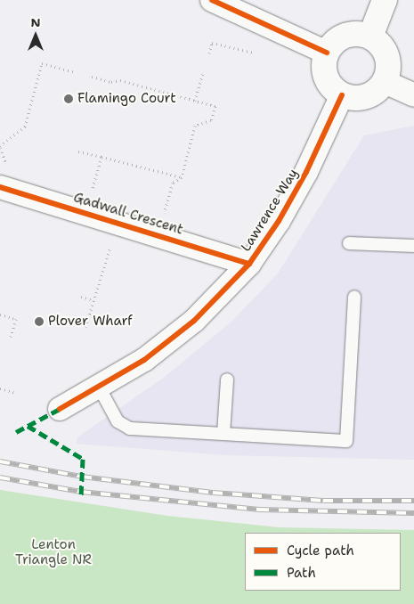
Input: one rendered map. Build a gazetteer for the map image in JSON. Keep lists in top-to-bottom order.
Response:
{
  "streets": {
    "street": ["Lawrence Way", "Gadwall Crescent"]
  },
  "crossings": [
    ["Lawrence Way", "Gadwall Crescent"]
  ],
  "parks": ["Lenton Triangle NR"],
  "places": ["Flamingo Court", "Plover Wharf"],
  "legend": ["Cycle path", "Path"],
  "north": "top"
}
